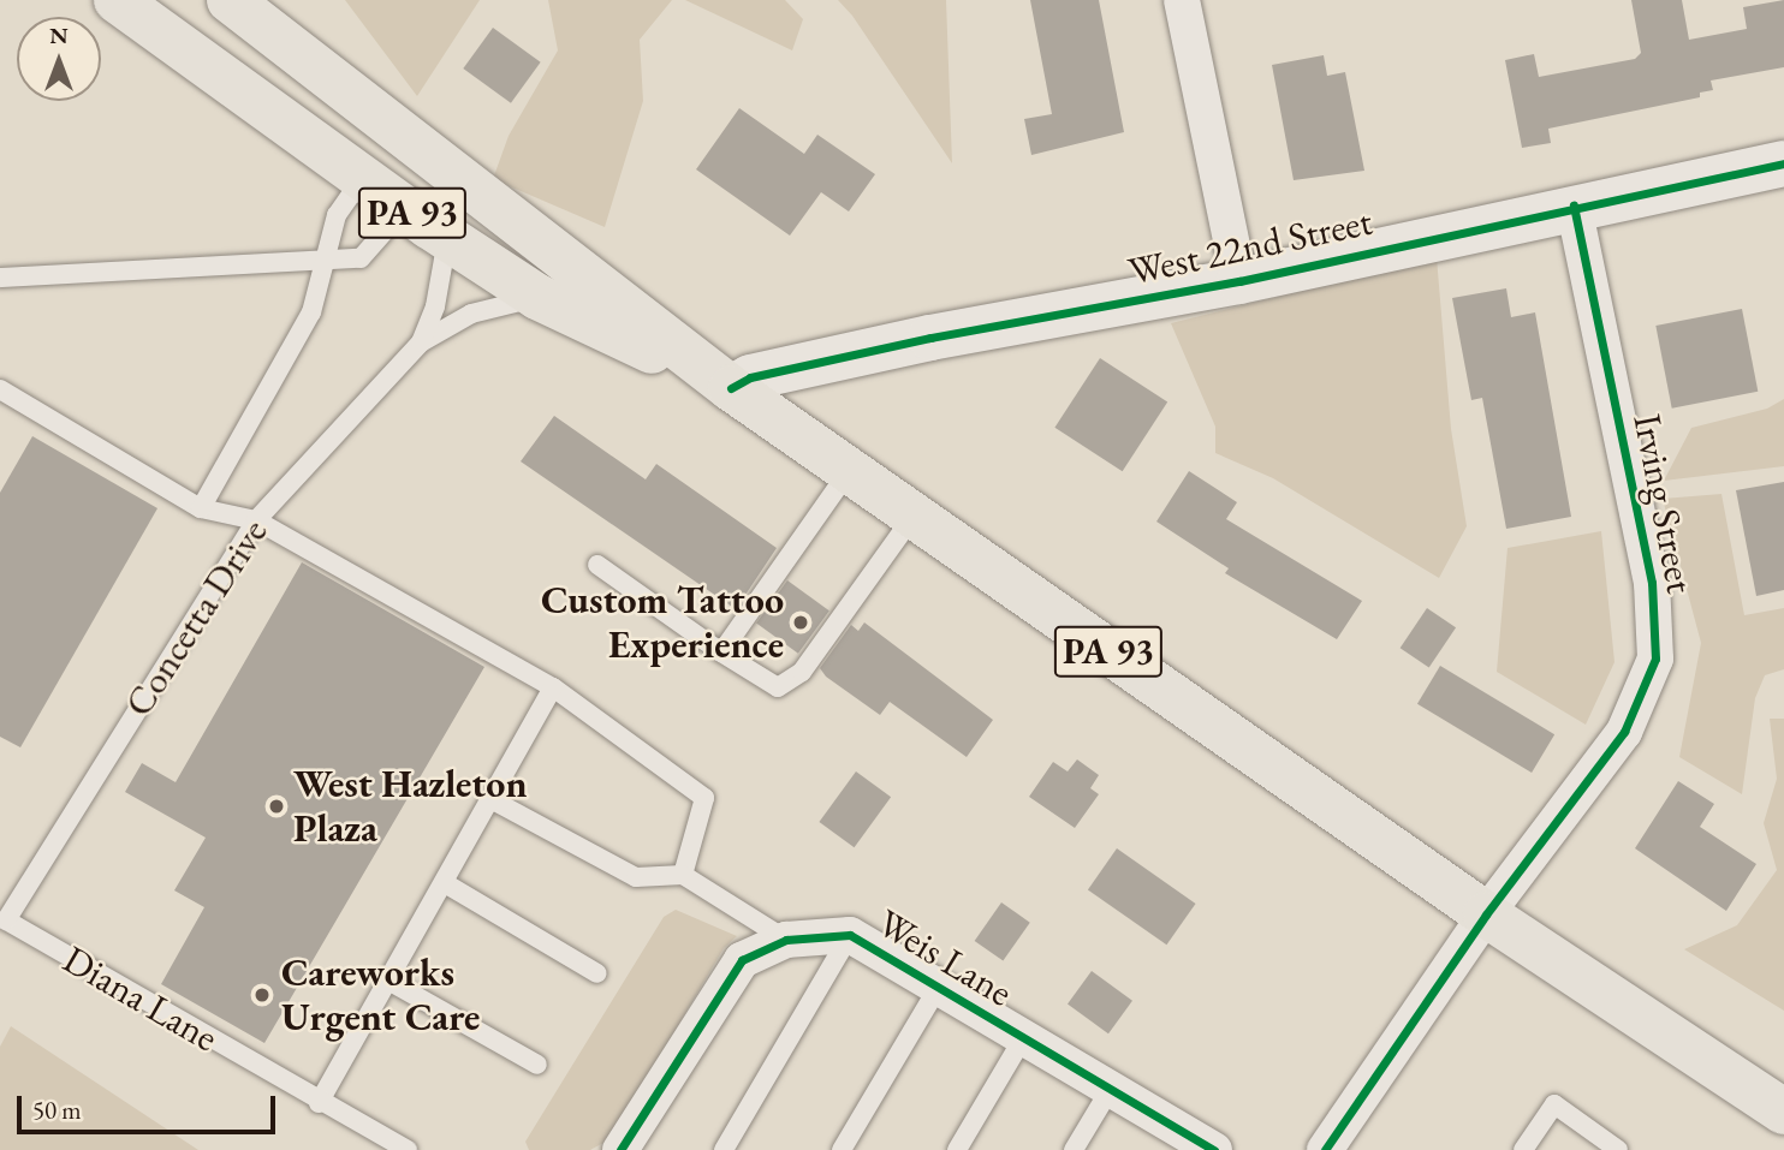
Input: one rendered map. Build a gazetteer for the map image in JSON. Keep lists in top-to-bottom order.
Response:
{
  "streets": {
    "highway": ["PA 93"],
    "street": ["West 22nd Street", "Irving Street", "Weis Lane"],
    "lane": ["Concetta Drive", "Diana Lane"]
  },
  "crossings": [
    ["PA 93", "West 22nd Street"],
    ["PA 93", "Irving Street"],
    ["PA 93", "Concetta Drive"],
    ["West 22nd Street", "Irving Street"],
    ["Concetta Drive", "Diana Lane"]
  ],
  "places": ["Custom Tattoo Experience", "West Hazleton Plaza", "Careworks Urgent Care"],
  "scale_bar": "50 m",
  "north": "top"
}
